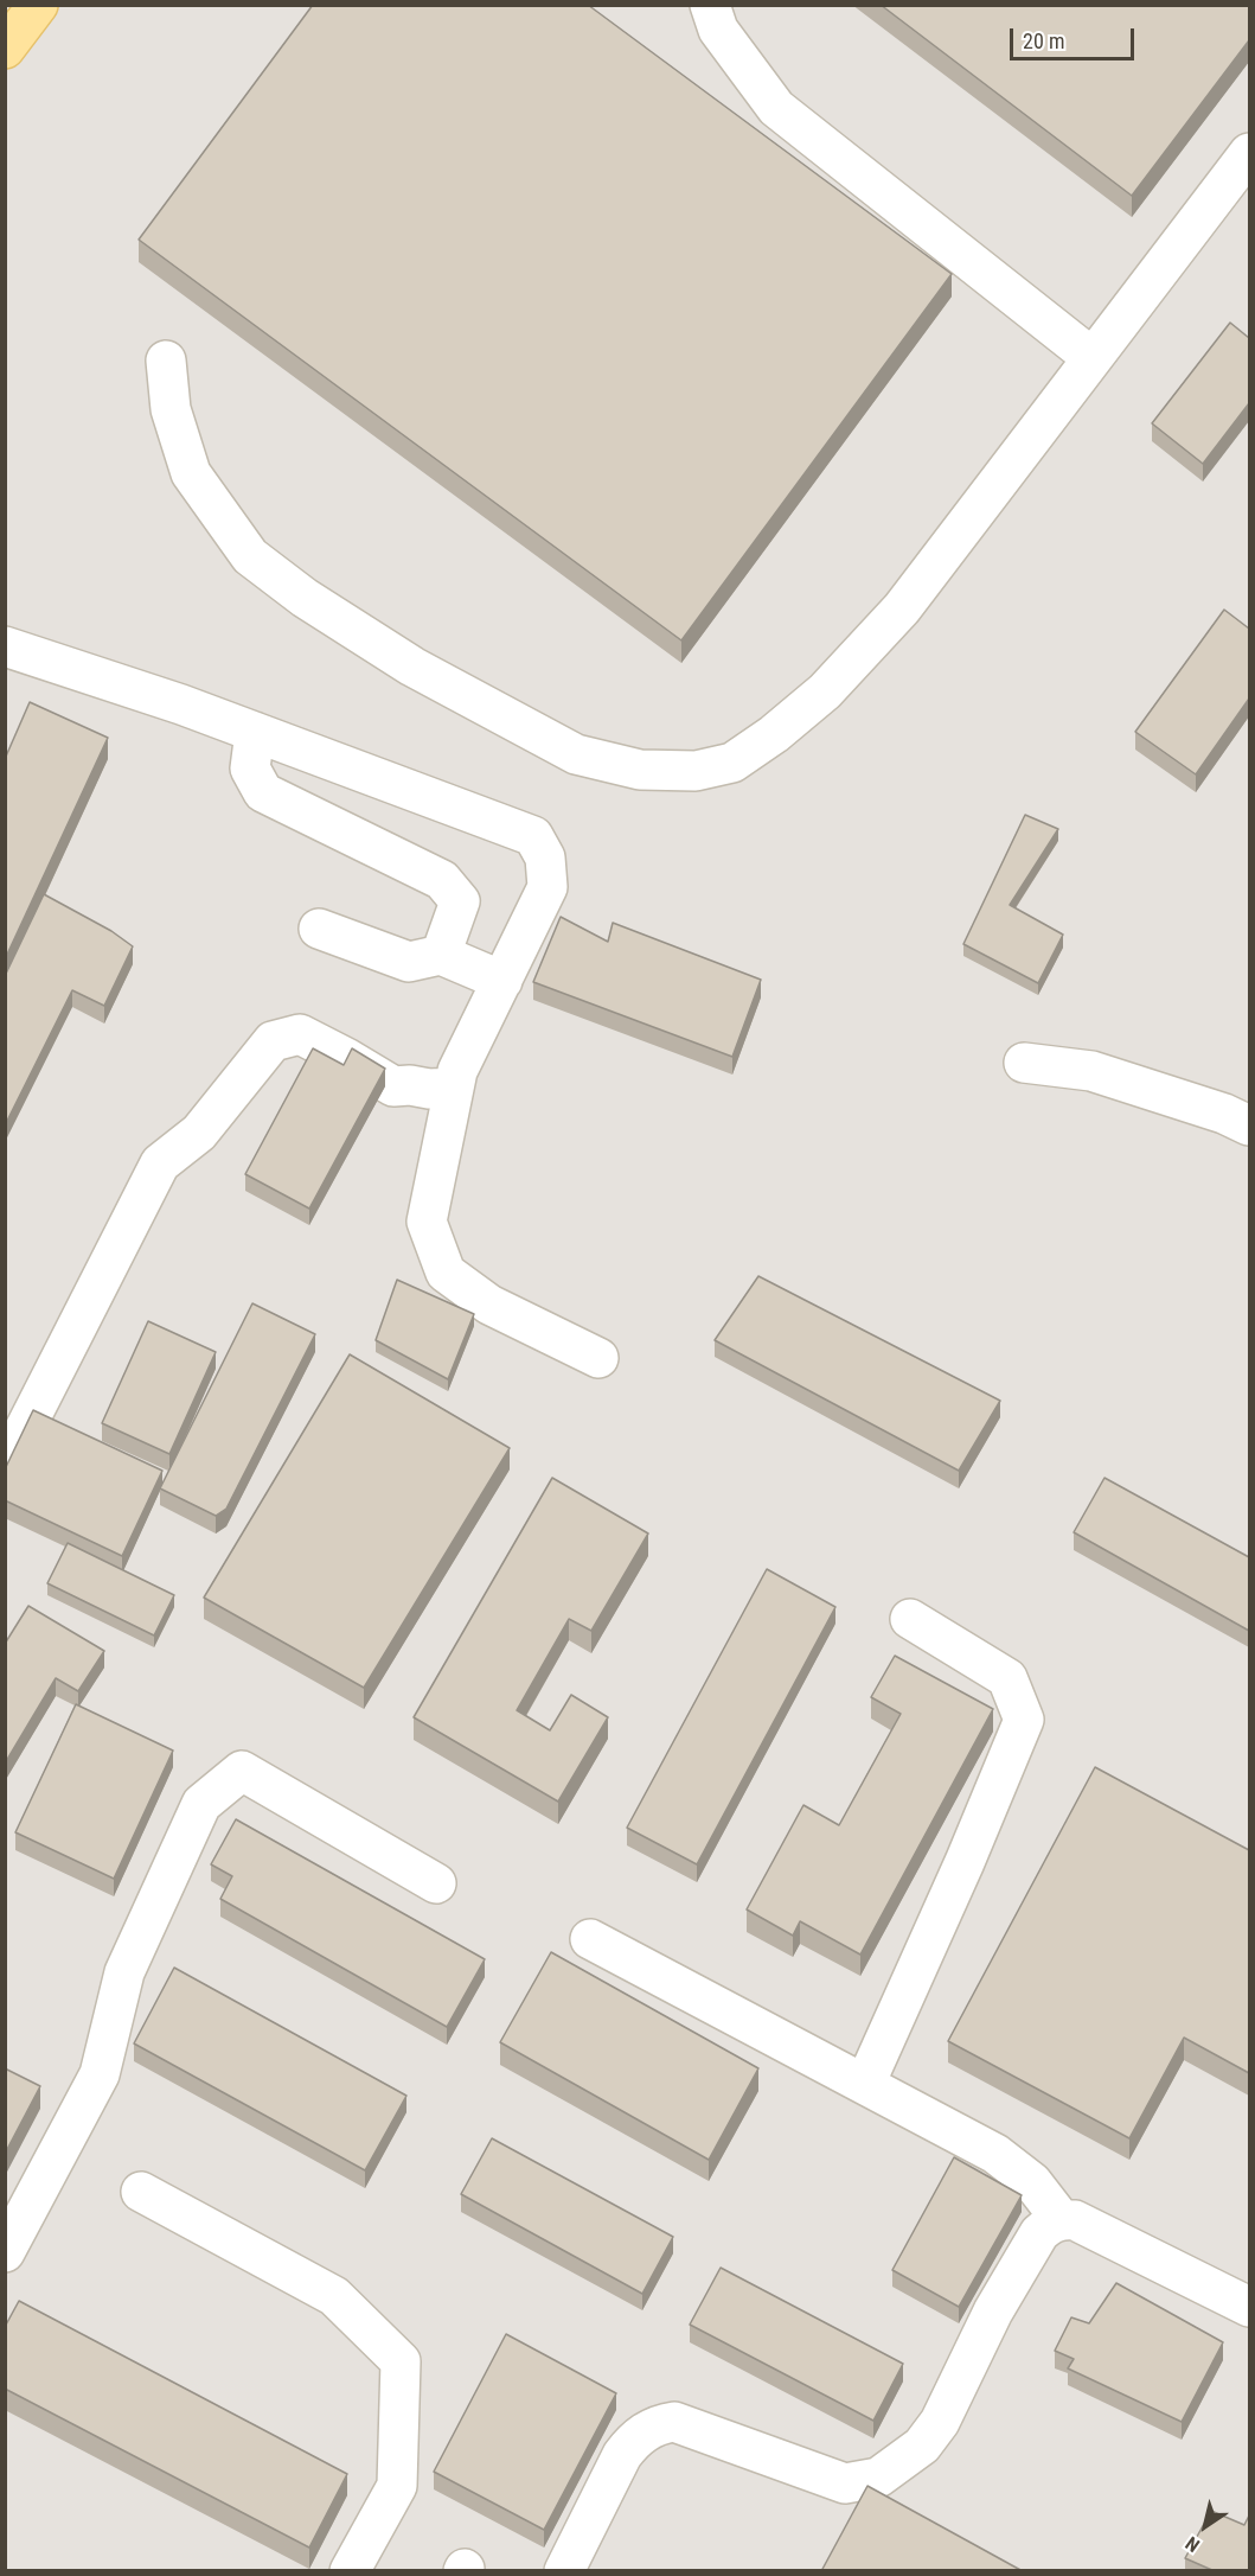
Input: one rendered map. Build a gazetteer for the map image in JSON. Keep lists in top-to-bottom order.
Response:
{
  "scale_bar": "20 m",
  "north": "bottom left"
}
